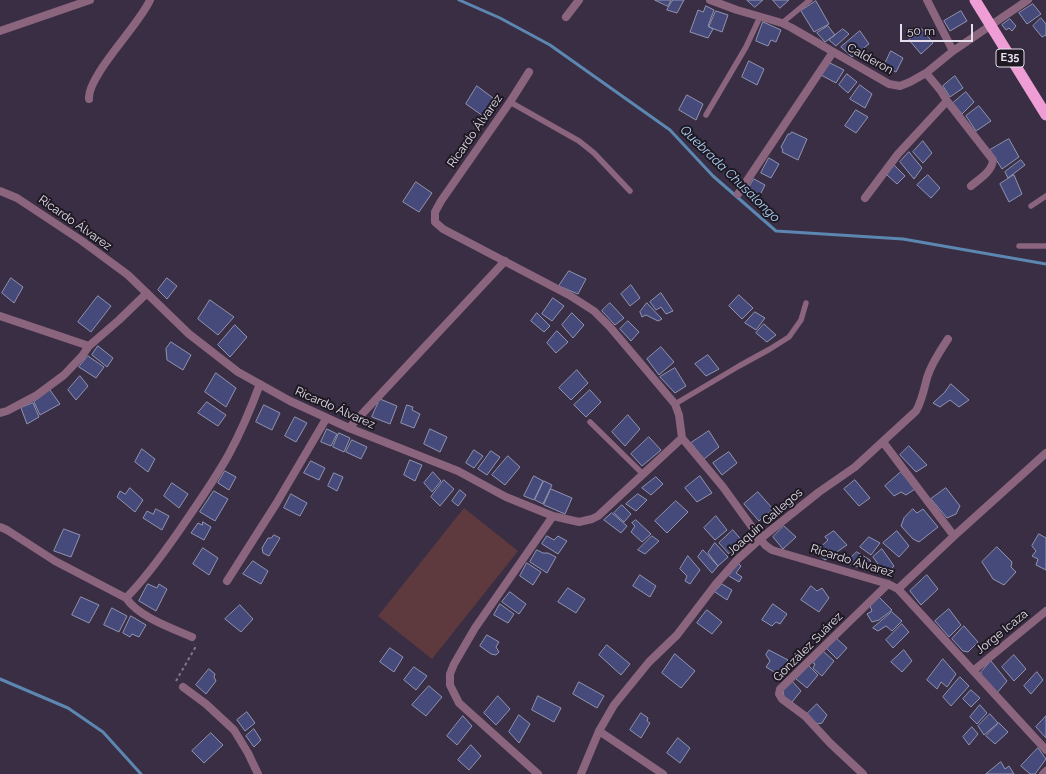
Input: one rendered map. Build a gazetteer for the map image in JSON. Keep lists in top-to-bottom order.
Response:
{
  "streets": {
    "highway": ["E35"],
    "street": [
      "Calderon",
      "Ricardo Álvarez",
      "Joaquin Gallegos",
      "Jorge Icaza",
      "González Suárez"
    ]
  },
  "crossings": [
    ["E35", "Calderon"],
    ["Ricardo Álvarez", "Joaquin Gallegos"],
    ["Ricardo Álvarez", "Jorge Icaza"],
    ["Ricardo Álvarez", "González Suárez"]
  ],
  "water": ["Quebrada Chusalongo"],
  "scale_bar": "50 m"
}
